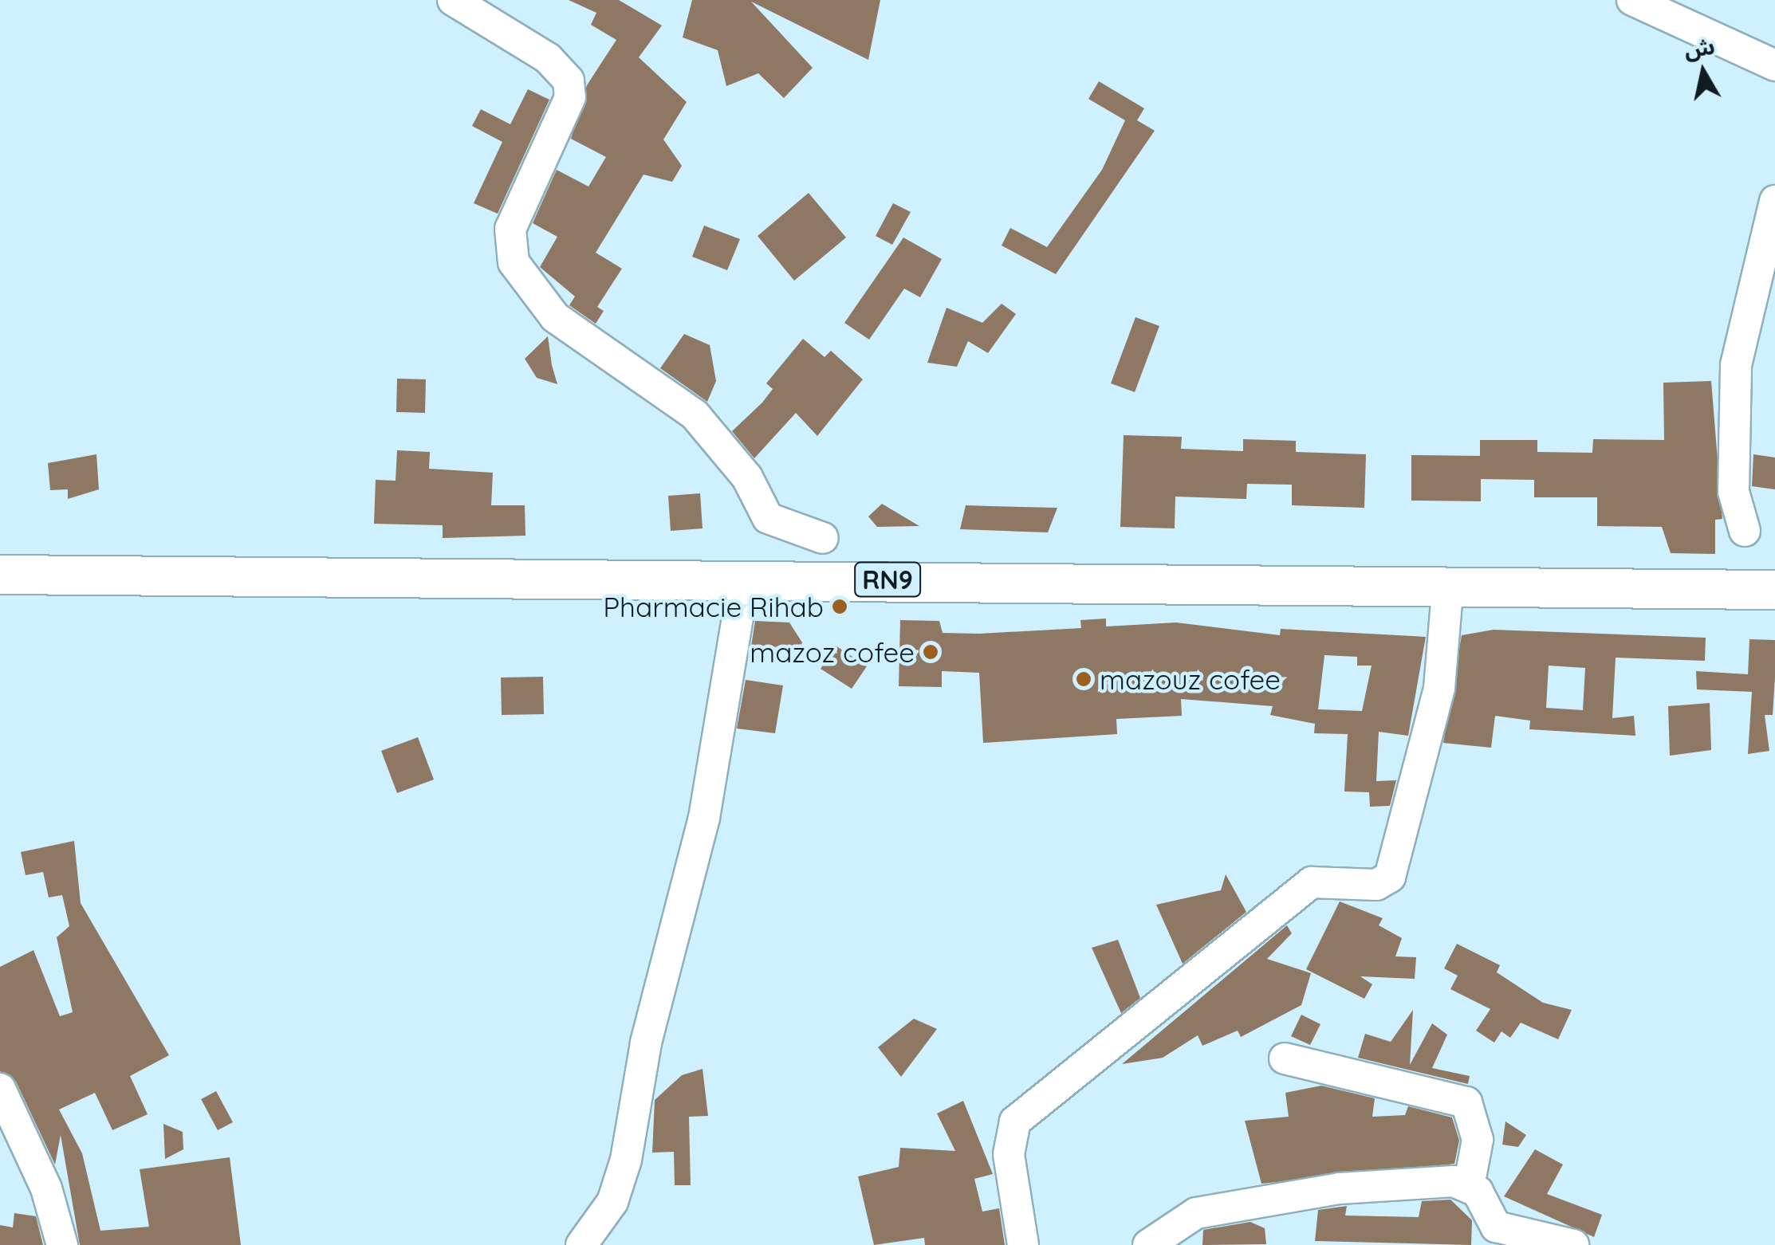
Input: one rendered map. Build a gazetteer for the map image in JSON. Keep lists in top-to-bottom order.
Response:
{
  "streets": {
    "main road": ["RN9"]
  },
  "places": ["Pharmacie Rihab", "mazoz cofee", "mazouz cofee"],
  "north": "top"
}
